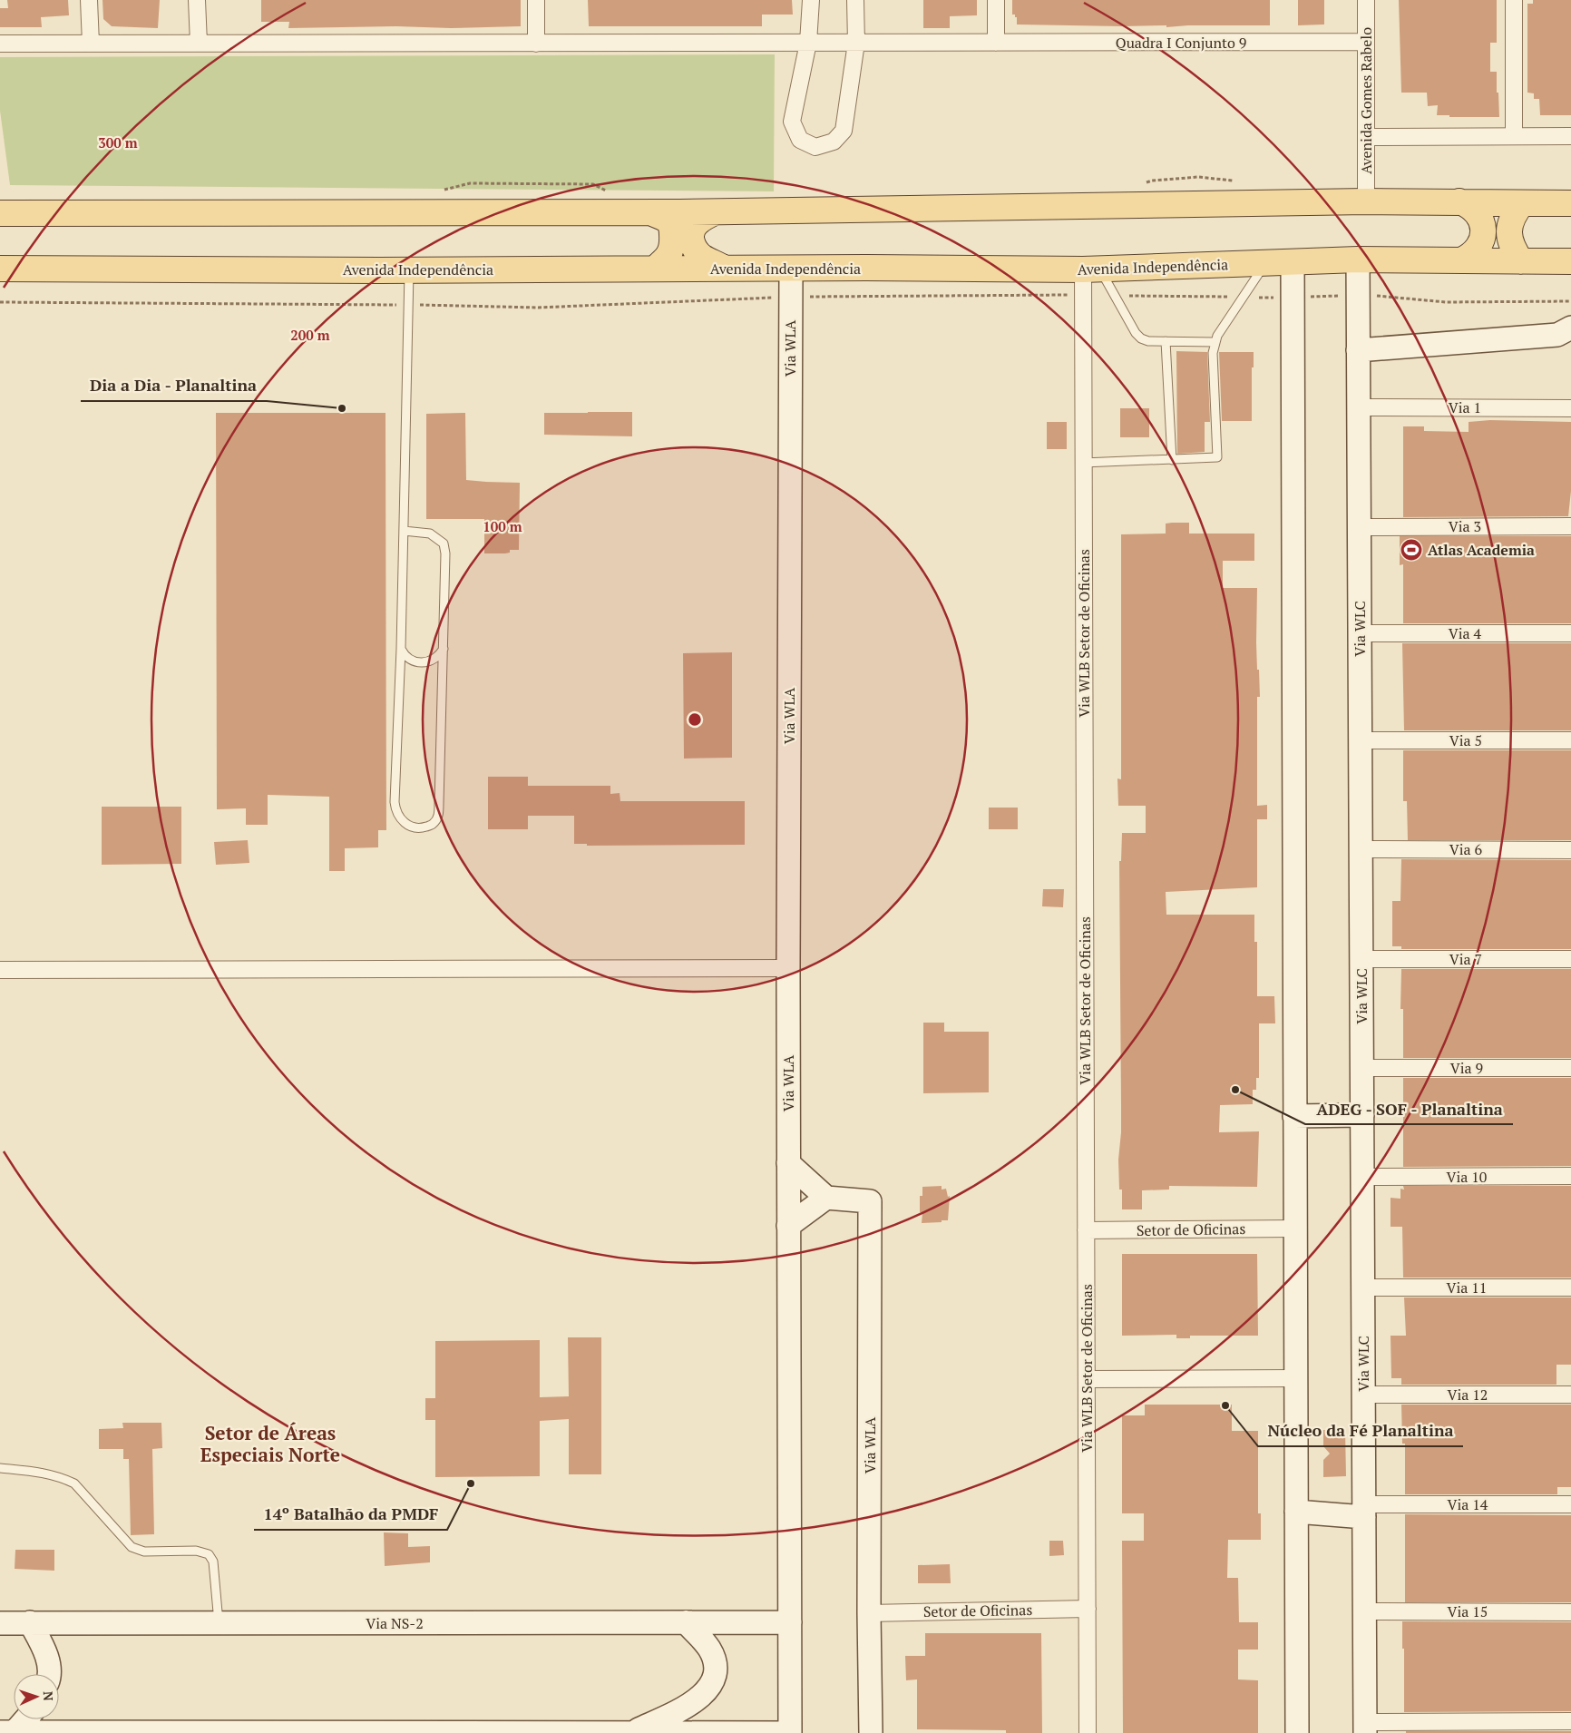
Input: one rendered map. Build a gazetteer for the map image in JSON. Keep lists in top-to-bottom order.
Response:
{
  "streets": {
    "main road": ["Avenida Independência"],
    "street": [
      "Quadra I Conjunto 9",
      "Avenida Gomes Rabelo",
      "Via WLA",
      "Via 1",
      "Via 3",
      "Via WLC",
      "Via WLB Setor de Oficinas",
      "Via 4",
      "Via 5",
      "Via 6",
      "Via 7",
      "Via 9",
      "Via 10",
      "Setor de Oficinas",
      "Via 11",
      "Via 12",
      "Via 14",
      "Via 15",
      "Via NS-2"
    ]
  },
  "crossings": [
    ["Quadra I Conjunto 9", "Avenida Gomes Rabelo"],
    ["Avenida Independência", "Via WLA"],
    ["Avenida Independência", "Via WLC"],
    ["Avenida Independência", "Via WLB Setor de Oficinas"],
    ["Via WLA", "Setor de Oficinas"],
    ["Via WLA", "Via NS-2"],
    ["Via 1", "Via WLC"],
    ["Via 3", "Via WLC"],
    ["Via WLC", "Via 4"],
    ["Via WLC", "Via 5"],
    ["Via WLC", "Via 6"],
    ["Via WLC", "Via 7"],
    ["Via WLC", "Via 9"],
    ["Via WLC", "Via 10"],
    ["Via WLC", "Via 11"],
    ["Via WLC", "Via 12"],
    ["Via WLC", "Via 14"],
    ["Via WLC", "Via 15"],
    ["Via WLB Setor de Oficinas", "Setor de Oficinas"]
  ],
  "districts": ["Setor de Áreas Especiais Norte"],
  "places": {
    "other": [
      "Dia a Dia - Planaltina",
      "ADEG - SOF - Planaltina",
      "Núcleo da Fé Planaltina",
      "14º Batalhão da PMDF"
    ],
    "sports": ["Atlas Academia"]
  },
  "north": "right",
  "rings": ["300 m", "200 m", "100 m"]
}
